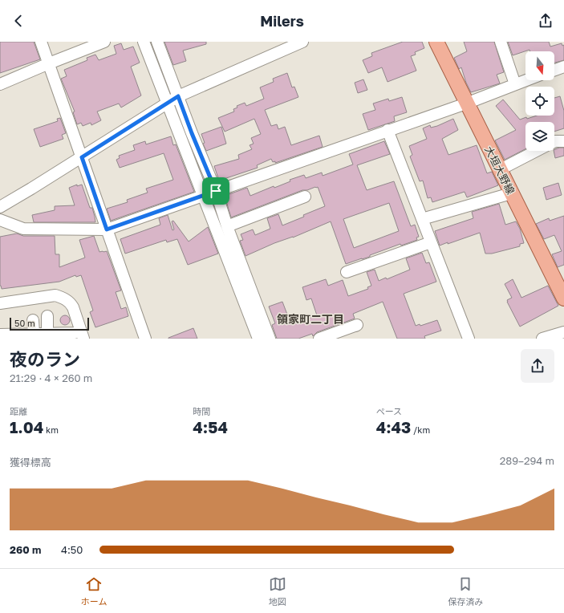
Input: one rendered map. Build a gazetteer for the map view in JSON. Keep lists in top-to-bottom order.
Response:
{
  "streets": {
    "main road": ["大垣大野線"]
  },
  "districts": ["領家町二丁目"],
  "scale_bar": "50 m",
  "north": "bottom",
  "page": {
    "header": "Milers",
    "scale": "50 m",
    "heading": ["夜のラン", "21:29 · 4 × 260 m"],
    "stats": [
      ["距離", "1.04 km"],
      ["時間", "4:54"],
      ["ペース", "4:43 /km"]
    ],
    "chart": ["獲得標高", "289–294 m"],
    "list": [
      {
        "name": "260 m",
        "note": "4:50"
      }
    ],
    "tabs": ["ホーム", "地図", "保存済み"]
  }
}
